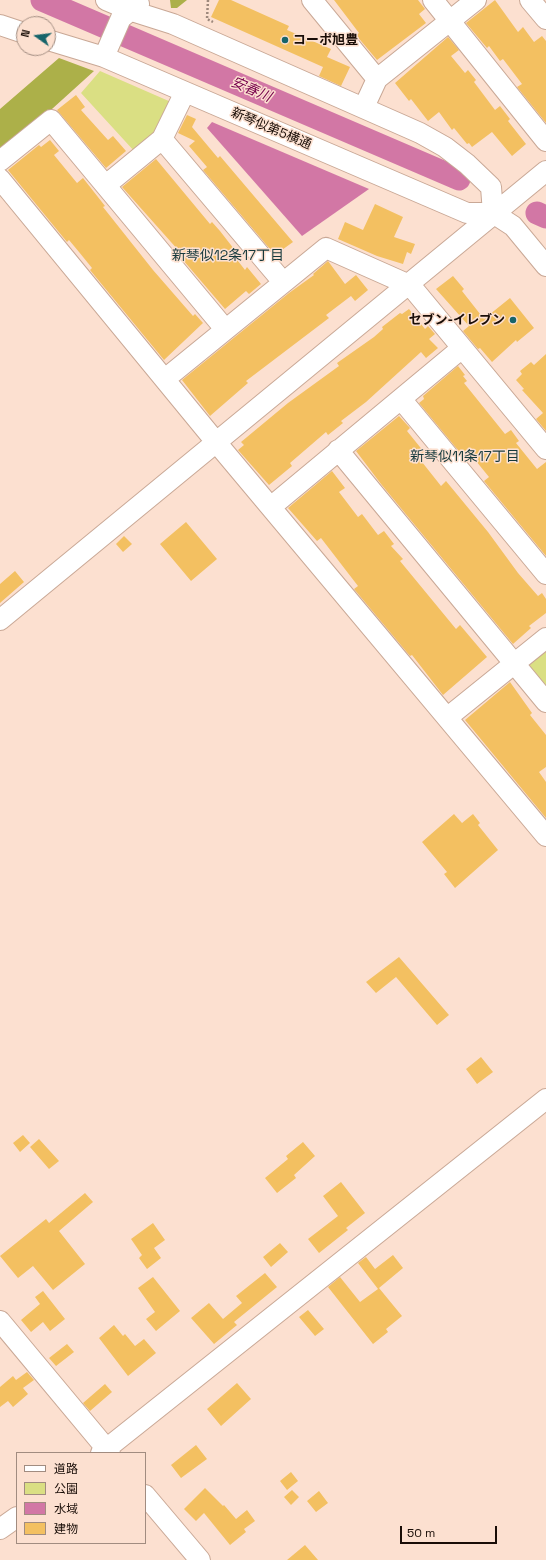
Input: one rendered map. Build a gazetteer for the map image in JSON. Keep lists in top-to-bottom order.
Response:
{
  "streets": {
    "street": ["新琴似第5横通"]
  },
  "districts": ["新琴似12条17丁目", "新琴似11条17丁目"],
  "water": ["安春川"],
  "places": ["コーポ旭豊", "セブン-イレブン"],
  "legend": [
    "道路",
    "公園",
    "水域",
    "建物"
  ],
  "scale_bar": "50 m",
  "north": "left"
}
